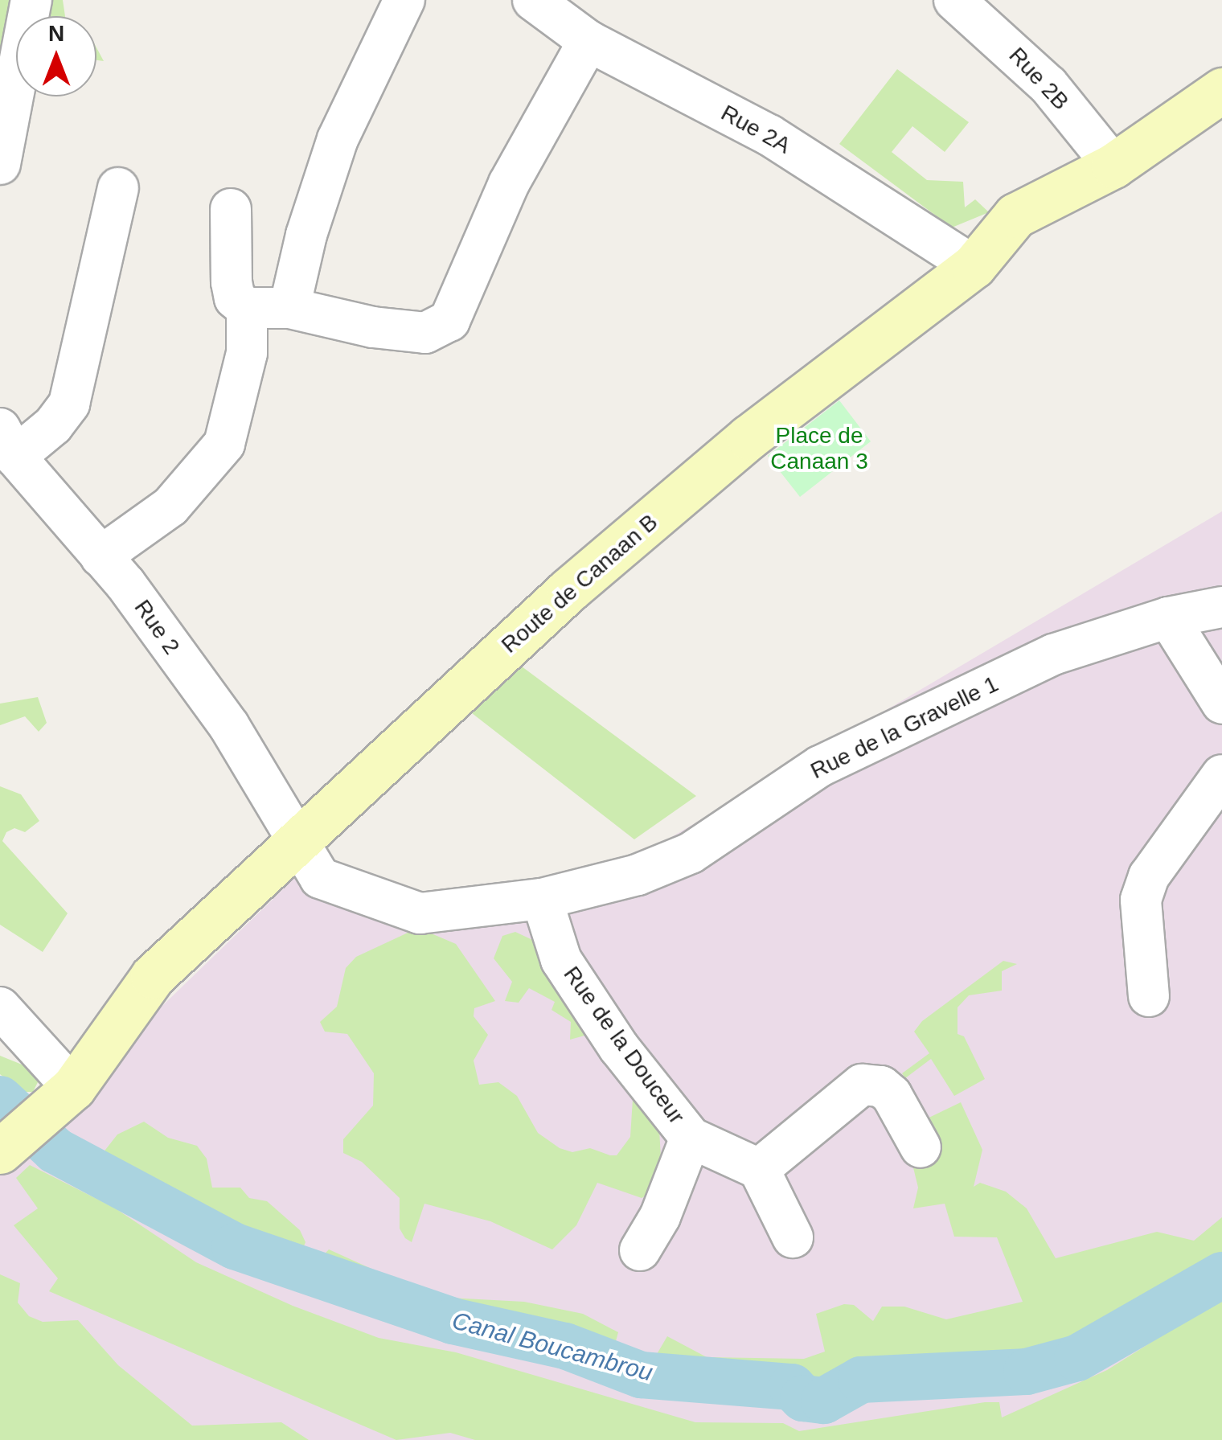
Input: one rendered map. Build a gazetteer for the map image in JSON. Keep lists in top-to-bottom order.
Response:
{
  "streets": {
    "street": [
      "Rue 2B",
      "Rue 2A",
      "Route de Canaan B",
      "Rue 2",
      "Rue de la Gravelle 1",
      "Rue de la Douceur"
    ]
  },
  "crossings": [
    ["Rue 2B", "Route de Canaan B"],
    ["Rue 2A", "Route de Canaan B"],
    ["Route de Canaan B", "Rue 2"],
    ["Route de Canaan B", "Rue de la Gravelle 1"],
    ["Rue 2", "Rue de la Gravelle 1"],
    ["Rue de la Gravelle 1", "Rue de la Douceur"]
  ],
  "water": ["Canal Boucambrou"],
  "parks": ["Place de Canaan 3"],
  "north": "top"
}
